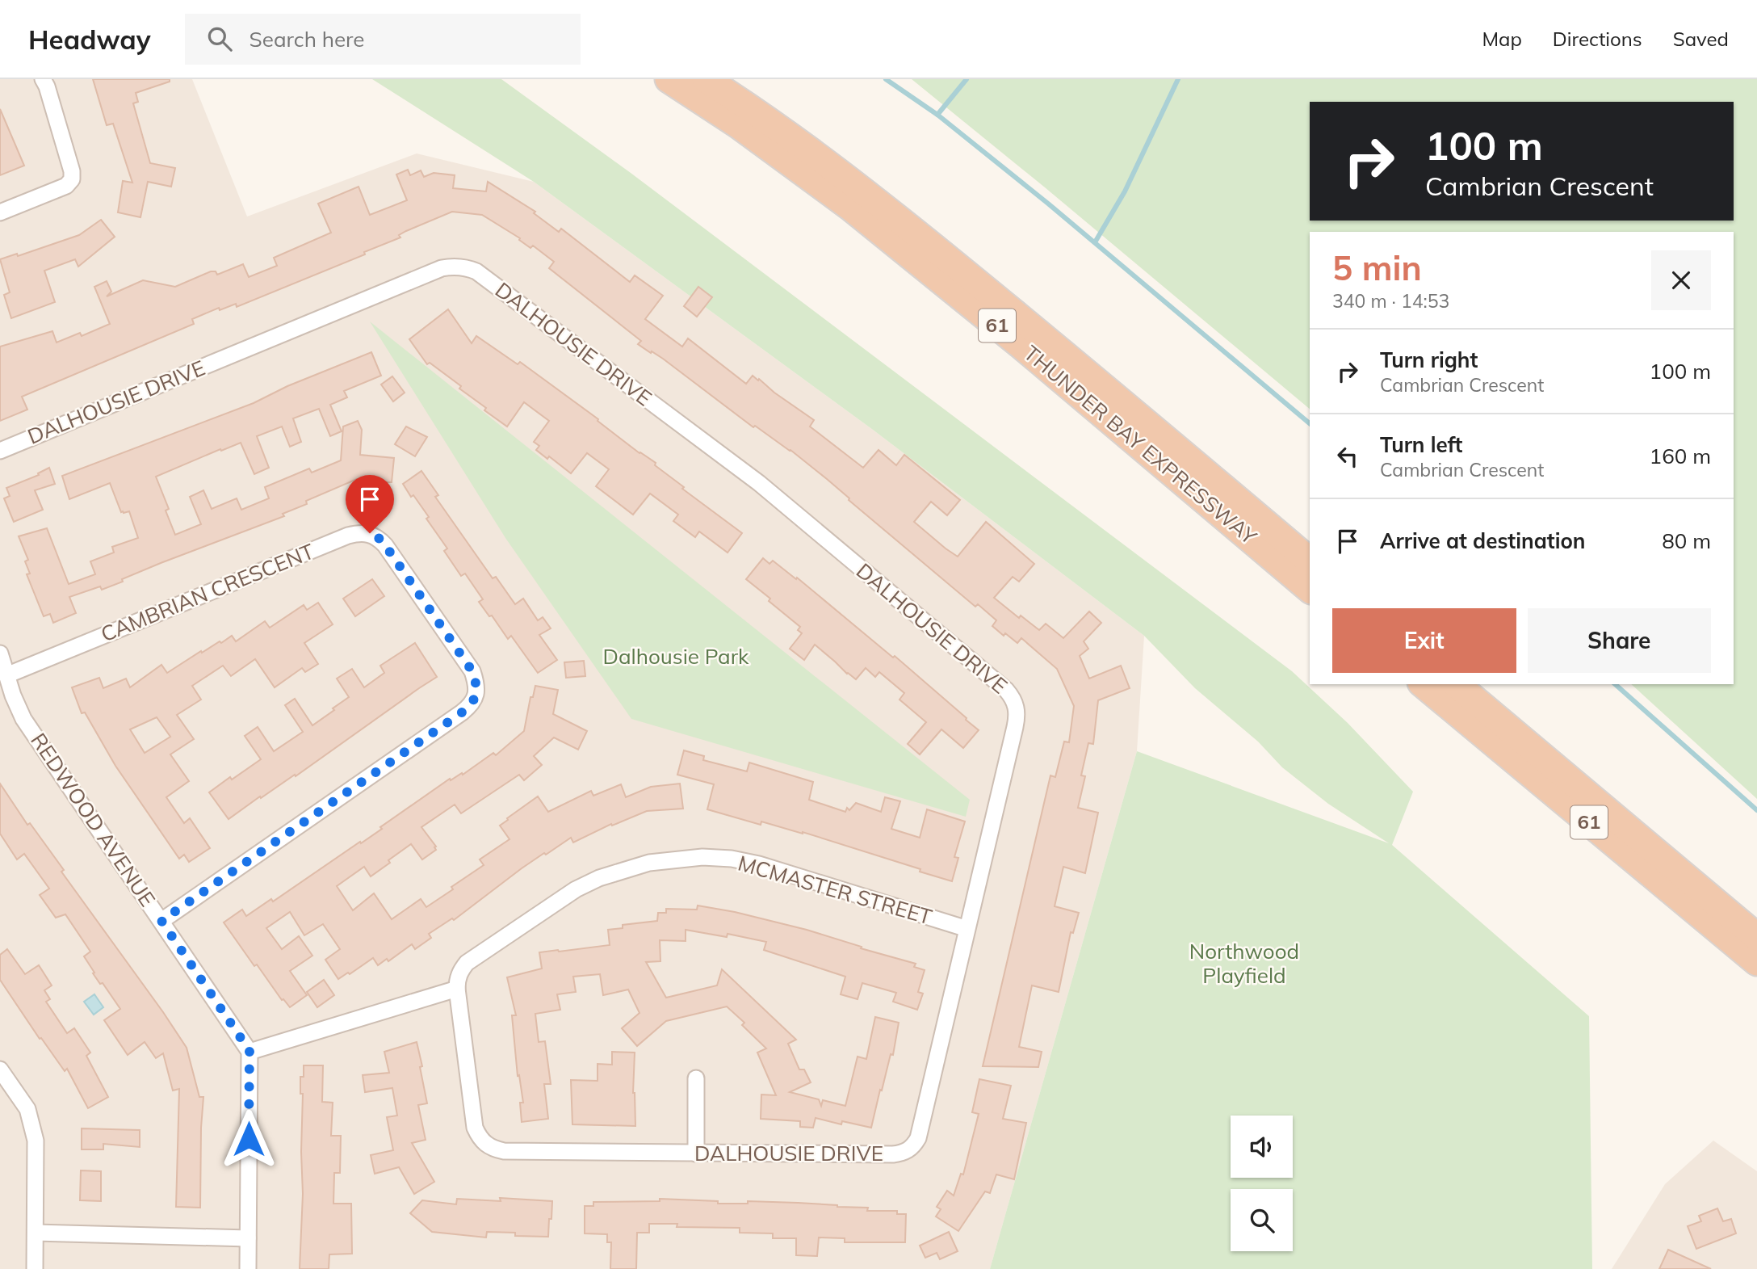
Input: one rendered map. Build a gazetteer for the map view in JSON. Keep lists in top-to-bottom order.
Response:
{
  "streets": {
    "highway": ["61", "THUNDER BAY EXPRESSWAY"],
    "street": [
      "DALHOUSIE DRIVE",
      "CAMBRIAN CRESCENT",
      "REDWOOD AVENUE",
      "MCMASTER STREET"
    ]
  },
  "crossings": [
    ["DALHOUSIE DRIVE", "MCMASTER STREET"],
    ["CAMBRIAN CRESCENT", "REDWOOD AVENUE"]
  ],
  "parks": ["Dalhousie Park", "Northwood Playfield"],
  "page": {
    "header": "Headway",
    "search": "Search here",
    "nav": ["Map", "Directions", "Saved"],
    "turn": ["100 m", "Cambrian Crescent"],
    "heading": ["5 min", "340 m · 14:53"],
    "list": [
      {
        "name": "Turn right",
        "note": "Cambrian Crescent",
        "value": "100 m"
      },
      {
        "name": "Turn left",
        "note": "Cambrian Crescent",
        "value": "160 m"
      },
      {
        "name": "Arrive at destination",
        "value": "80 m"
      }
    ],
    "buttons": ["Exit", "Share"]
  }
}
